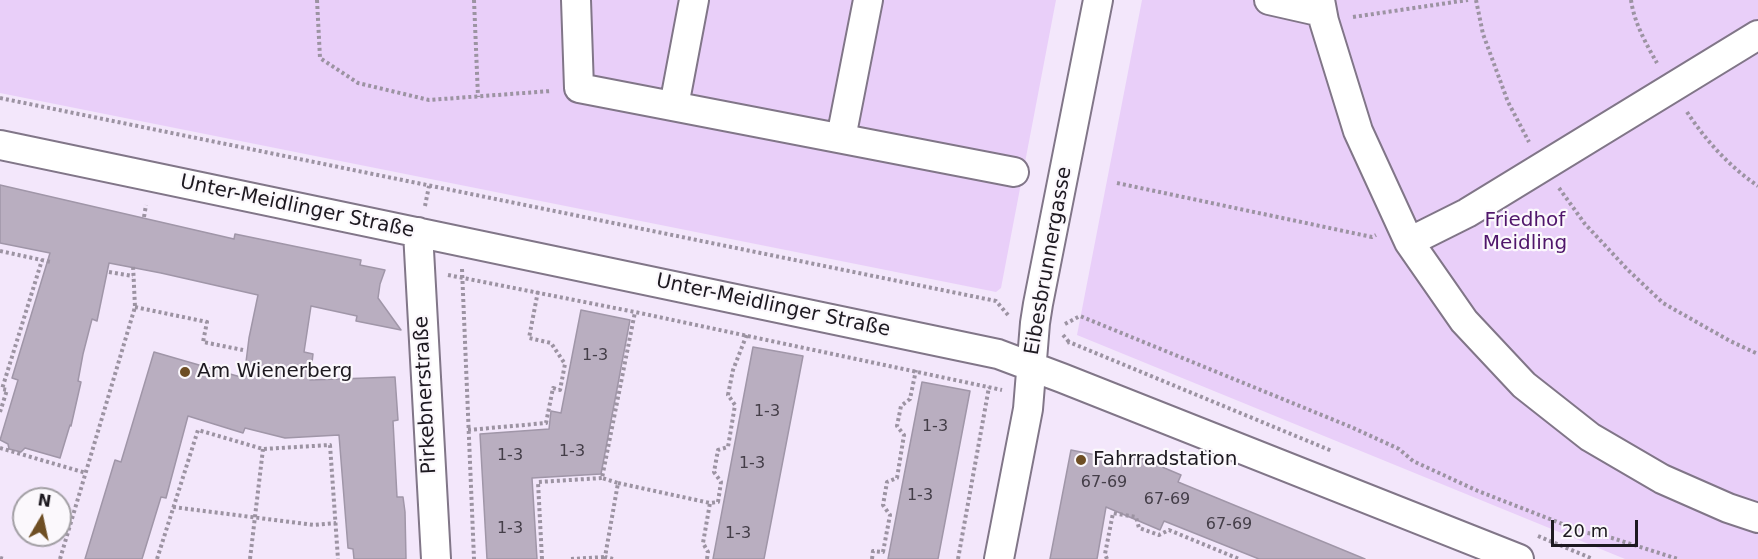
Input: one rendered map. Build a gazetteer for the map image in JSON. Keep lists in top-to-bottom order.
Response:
{
  "streets": {
    "street": ["Unter-Meidlinger Straße", "Eibesbrunnergasse", "Pirkebnerstraße"]
  },
  "crossings": [
    ["Unter-Meidlinger Straße", "Eibesbrunnergasse"],
    ["Unter-Meidlinger Straße", "Pirkebnerstraße"]
  ],
  "parks": ["Friedhof Meidling"],
  "places": ["Am Wienerberg", "Fahrradstation"],
  "house_numbers": [
    "1-3",
    "1-3",
    "1-3",
    "1-3",
    "1-3",
    "1-3",
    "67-69",
    "1-3",
    "67-69",
    "67-69",
    "1-3",
    "1-3"
  ],
  "scale_bar": "20 m",
  "north": "top"
}
